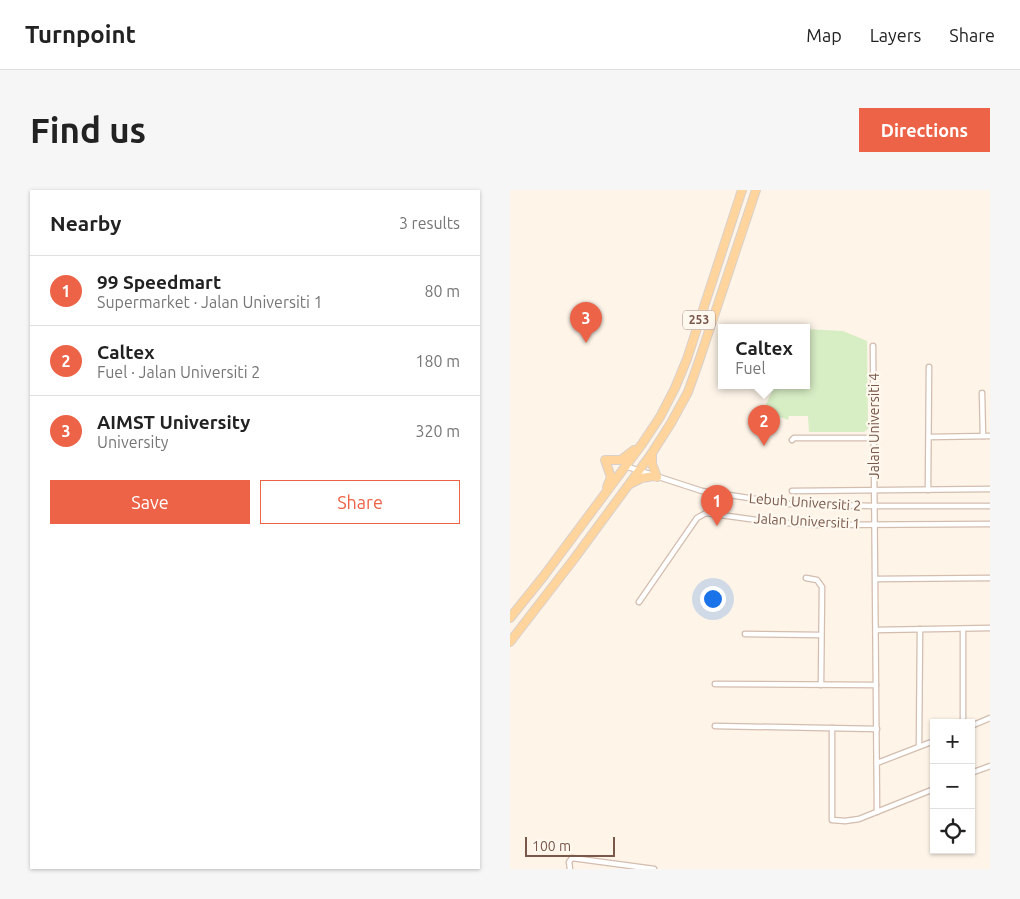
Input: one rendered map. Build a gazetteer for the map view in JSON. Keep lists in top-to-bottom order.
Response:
{
  "streets": {
    "main road": ["253"],
    "street": ["Jalan Universiti 4", "Lebuh Universiti 2", "Jalan Universiti 1"]
  },
  "crossings": [
    ["253", "Lebuh Universiti 2"],
    ["Jalan Universiti 4", "Lebuh Universiti 2"],
    ["Jalan Universiti 4", "Jalan Universiti 1"]
  ],
  "scale_bar": "100 m",
  "page": {
    "header": "Turnpoint",
    "nav": ["Map", "Layers", "Share"],
    "buttons": [
      "Directions",
      ["Save", "Share"]
    ],
    "title": "Find us",
    "heading": ["Nearby", "3 results"],
    "list": [
      {
        "mark": "1",
        "name": "99 Speedmart",
        "note": "Supermarket · Jalan Universiti 1",
        "value": "80 m"
      },
      {
        "mark": "2",
        "name": "Caltex",
        "note": "Fuel · Jalan Universiti 2",
        "value": "180 m"
      },
      {
        "mark": "3",
        "name": "AIMST University",
        "note": "University",
        "value": "320 m"
      }
    ],
    "pins": ["3", "2", "1"],
    "popup": ["Caltex", "Fuel"],
    "map_buttons": ["+", "−"],
    "scale": "100 m"
  }
}
